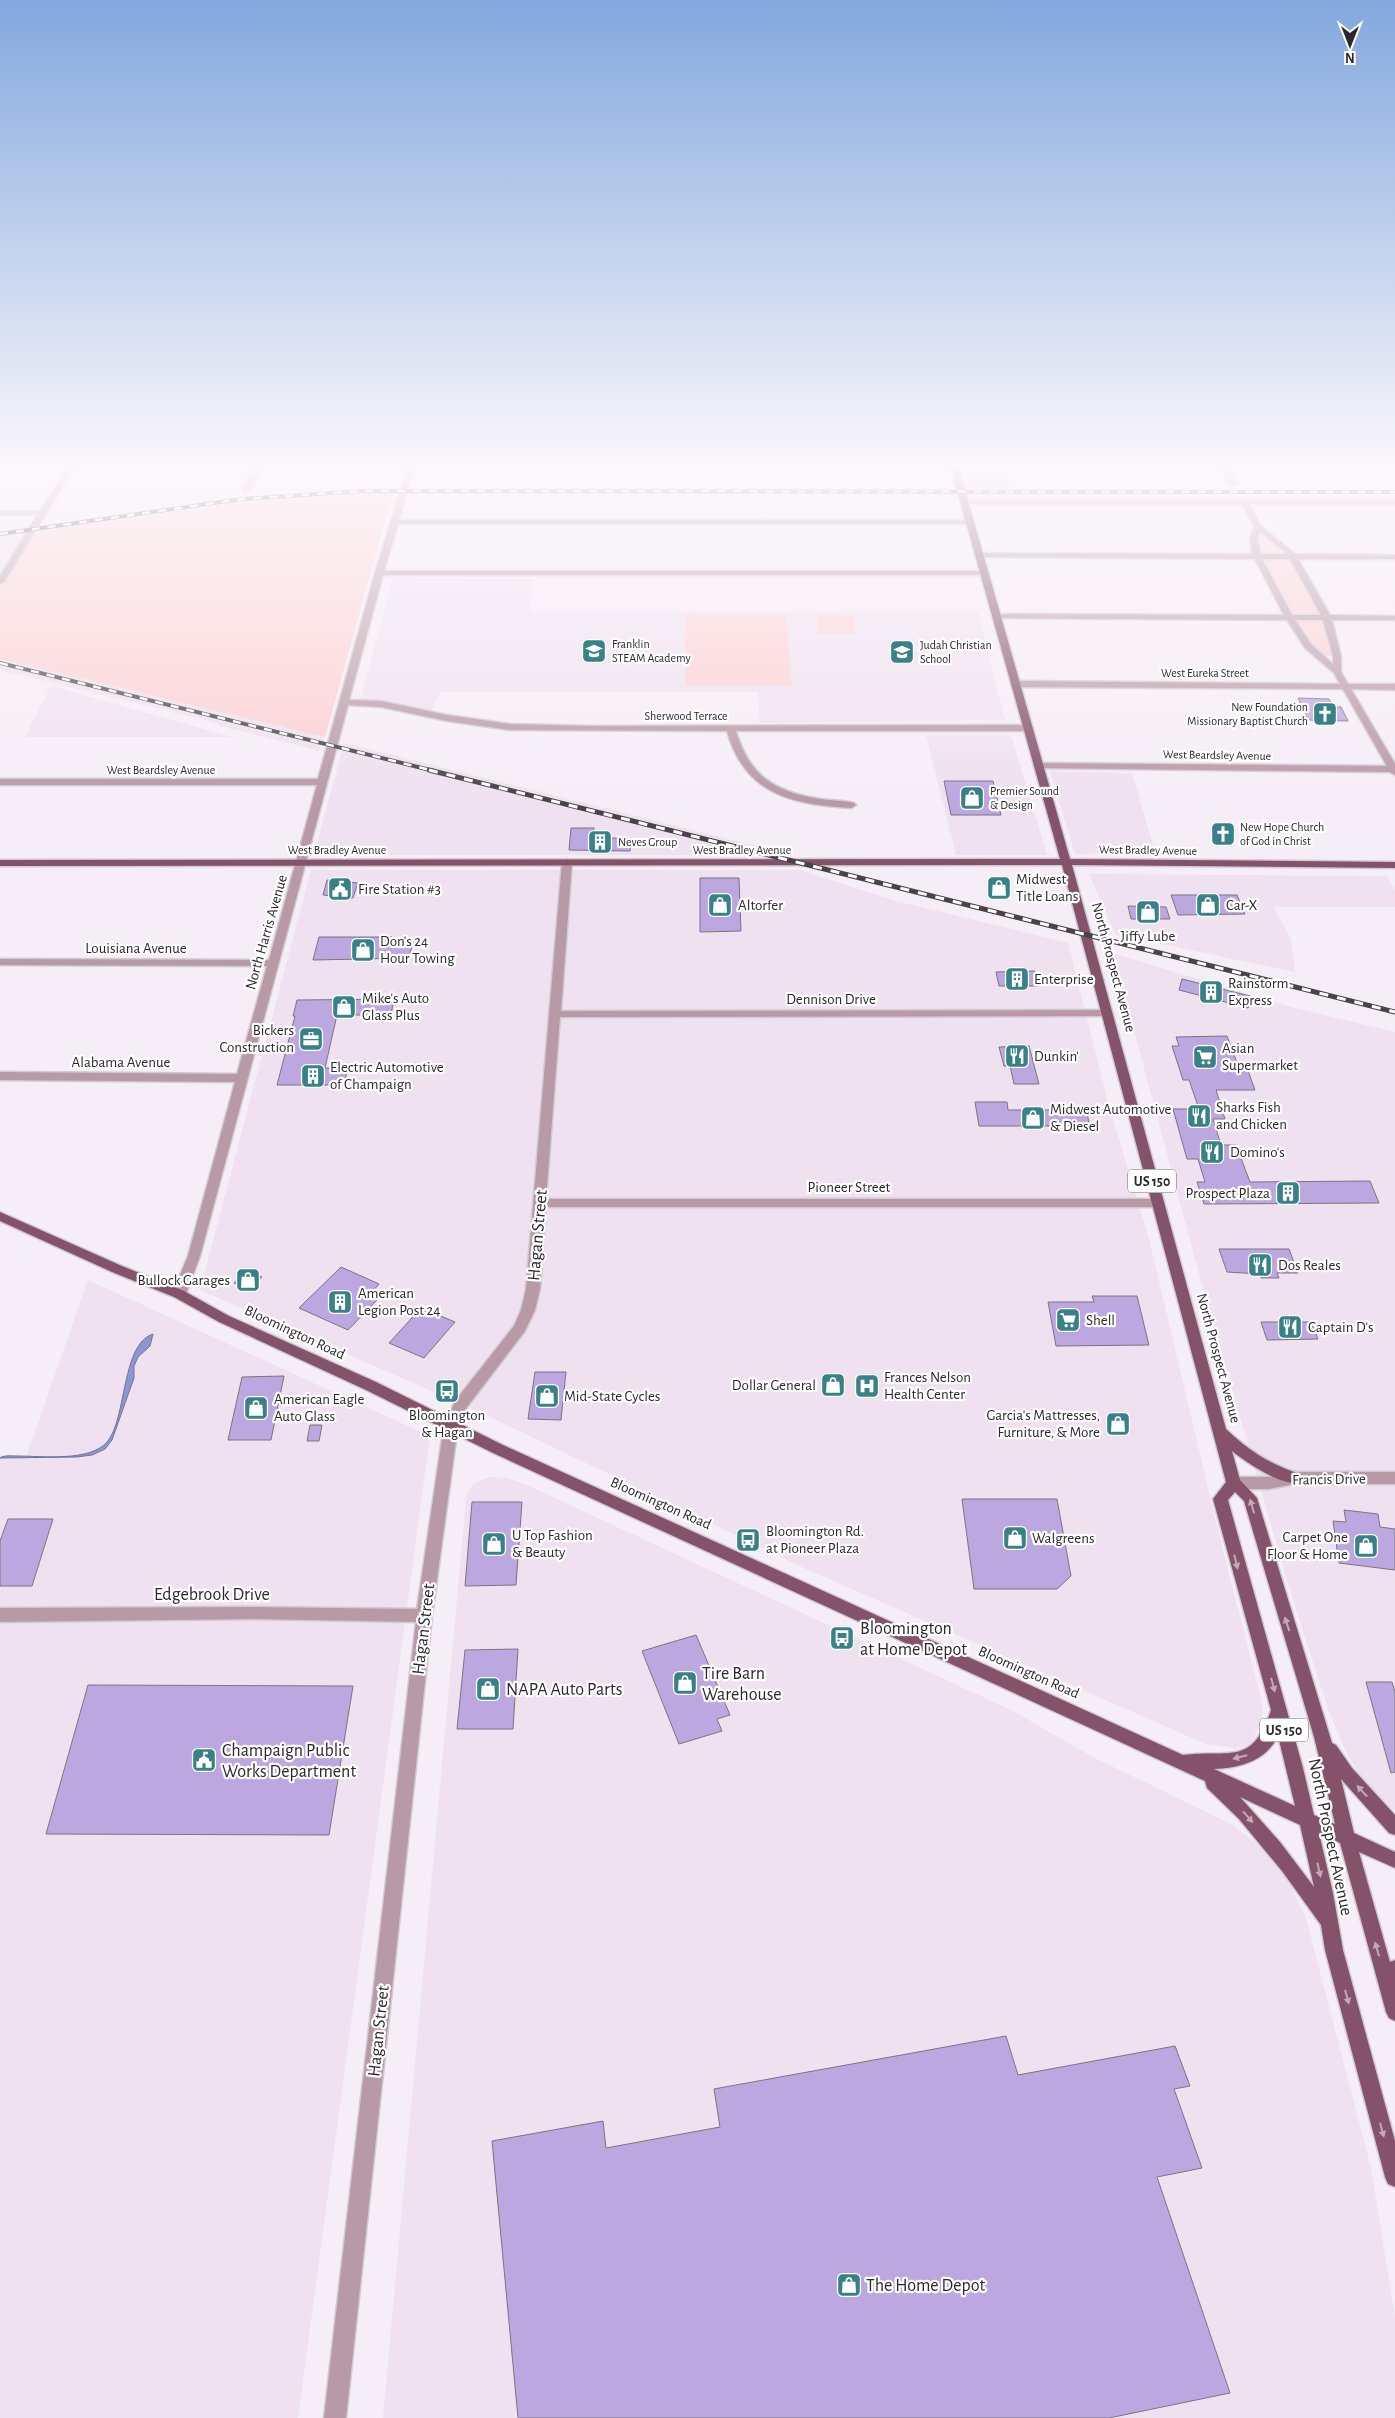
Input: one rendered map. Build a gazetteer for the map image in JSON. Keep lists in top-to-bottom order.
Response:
{
  "streets": {
    "main road": [
      "West Bradley Avenue",
      "North Prospect Avenue",
      "US 150",
      "Bloomington Road"
    ],
    "street": [
      "West Eureka Street",
      "Sherwood Terrace",
      "West Beardsley Avenue",
      "North Harris Avenue",
      "Louisiana Avenue",
      "Dennison Drive",
      "Alabama Avenue",
      "Pioneer Street",
      "Hagan Street",
      "Francis Drive",
      "Edgebrook Drive"
    ]
  },
  "crossings": [
    ["West Eureka Street", "North Prospect Avenue"],
    ["Sherwood Terrace", "North Harris Avenue"],
    ["Sherwood Terrace", "North Prospect Avenue"],
    ["West Beardsley Avenue", "North Harris Avenue"],
    ["West Beardsley Avenue", "North Prospect Avenue"],
    ["West Bradley Avenue", "North Harris Avenue"],
    ["West Bradley Avenue", "North Prospect Avenue"],
    ["West Bradley Avenue", "Hagan Street"],
    ["North Harris Avenue", "Louisiana Avenue"],
    ["North Harris Avenue", "Alabama Avenue"],
    ["North Harris Avenue", "Bloomington Road"],
    ["North Prospect Avenue", "Dennison Drive"],
    ["North Prospect Avenue", "Pioneer Street"],
    ["North Prospect Avenue", "Bloomington Road"],
    ["North Prospect Avenue", "Francis Drive"],
    ["Dennison Drive", "Hagan Street"],
    ["Pioneer Street", "Hagan Street"],
    ["Hagan Street", "Bloomington Road"],
    ["Hagan Street", "Edgebrook Drive"]
  ],
  "places": {
    "school or university": ["Franklin STEAM Academy", "Judah Christian School"],
    "church": ["New Foundation Missionary Baptist Church", "New Hope Church of God in Christ"],
    "shop": [
      "Premier Sound & Design",
      "Midwest Title Loans",
      "Altorfer",
      "Car-X",
      "Jiffy Lube",
      "Don's 24 Hour Towing",
      "Mike's Auto Glass Plus",
      "Midwest Automotive & Diesel",
      "Bullock Garages",
      "Dollar General",
      "Mid-State Cycles",
      "American Eagle Auto Glass",
      "Garcia's Mattresses, Furniture, & More",
      "Walgreens",
      "U Top Fashion & Beauty",
      "Carpet One Floor & Home",
      "Tire Barn Warehouse",
      "NAPA Auto Parts",
      "The Home Depot"
    ],
    "building": [
      "Neves Group",
      "Enterprise",
      "Rainstorm Express",
      "Electric Automotive of Champaign",
      "Prospect Plaza",
      "American Legion Post 24"
    ],
    "public building": ["Fire Station #3", "Champaign Public Works Department"],
    "office": ["Bickers Construction"],
    "restaurant": [
      "Dunkin'",
      "Sharks Fish and Chicken",
      "Domino's",
      "Dos Reales",
      "Captain D's"
    ],
    "supermarket": ["Asian Supermarket", "Shell"],
    "hospital": ["Frances Nelson Health Center"],
    "bus stop": ["Bloomington & Hagan", "Bloomington Rd. at Pioneer Plaza", "Bloomington at Home Depot"]
  },
  "north": "bottom"
}
